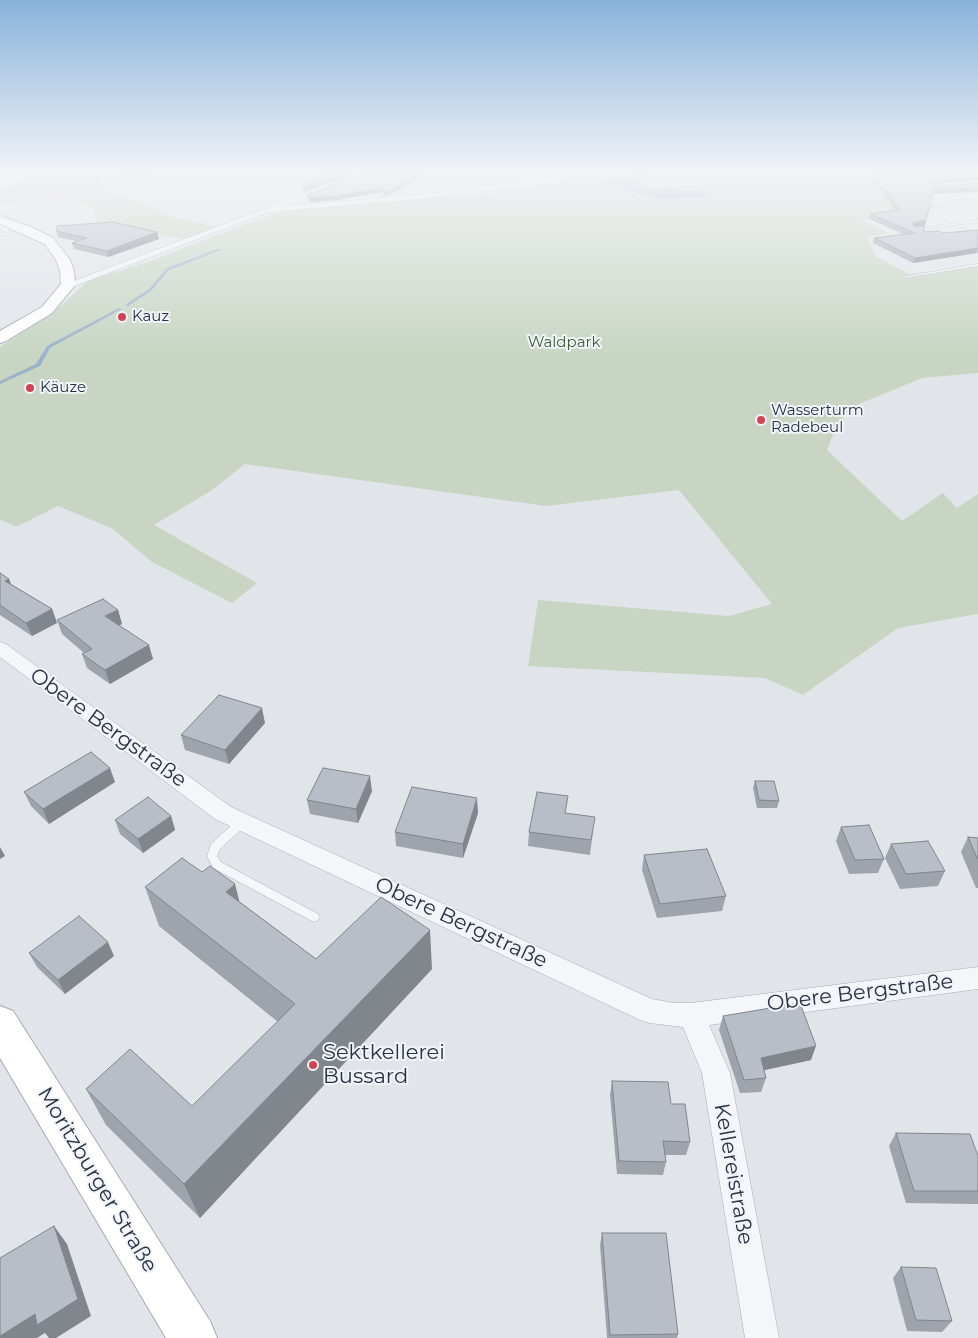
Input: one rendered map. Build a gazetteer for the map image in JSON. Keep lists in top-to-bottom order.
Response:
{
  "streets": {
    "street": ["Obere Bergstraße", "Kellereistraße", "Moritzburger Straße"]
  },
  "crossings": [
    ["Obere Bergstraße", "Kellereistraße"]
  ],
  "parks": ["Waldpark"],
  "places": [
    "Kauz",
    "Käuze",
    "Wasserturm Radebeul",
    "Sektkellerei Bussard"
  ]
}
